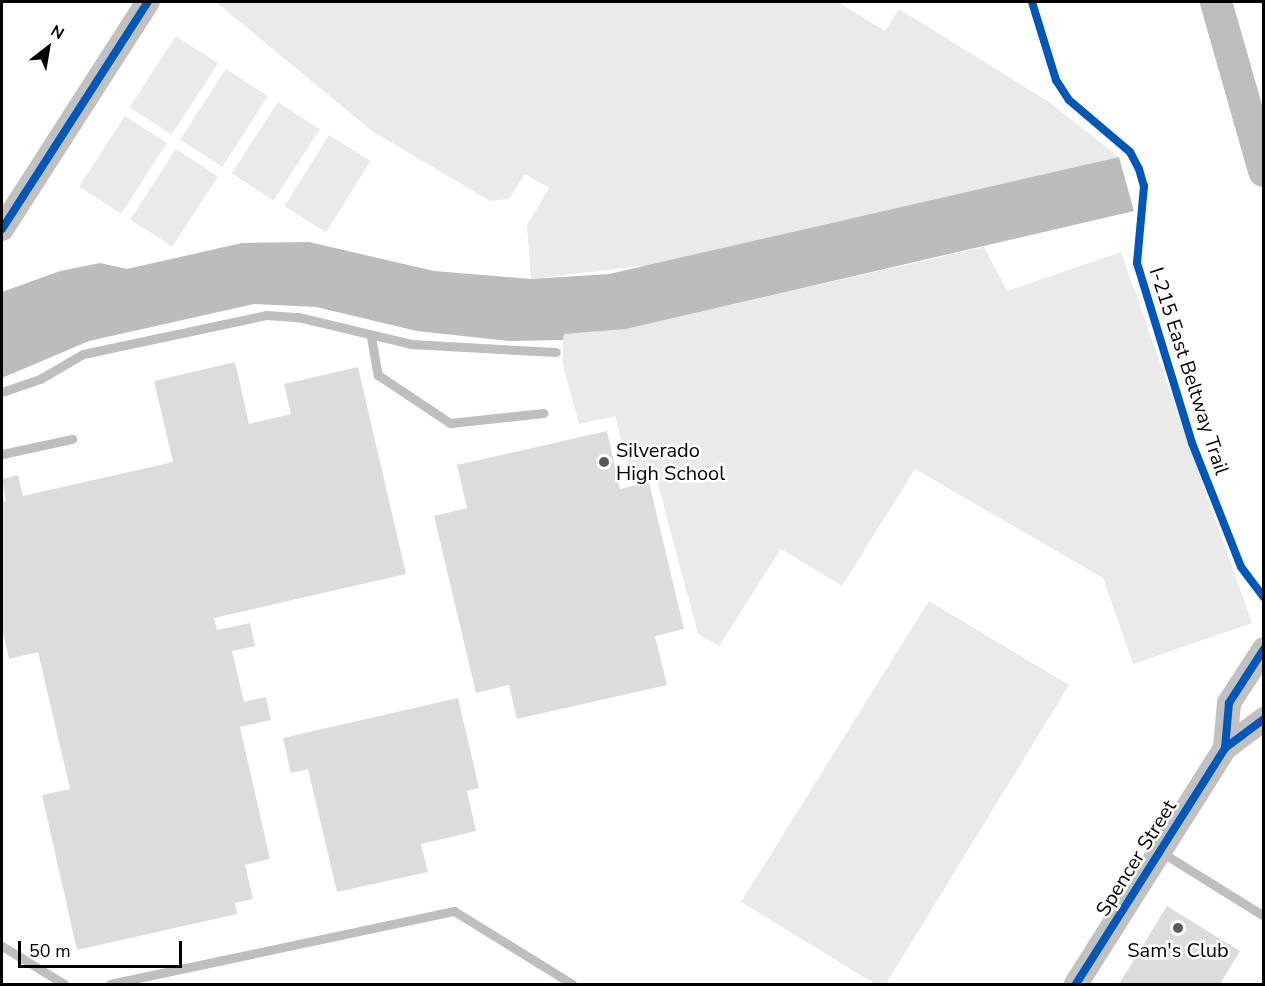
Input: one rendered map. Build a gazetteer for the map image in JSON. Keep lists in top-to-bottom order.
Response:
{
  "streets": {
    "main road": ["Spencer Street"],
    "cycle path": ["I-215 East Beltway Trail"]
  },
  "places": ["Silverado High School", "Sam's Club"],
  "scale_bar": "50 m",
  "north": "top right"
}
